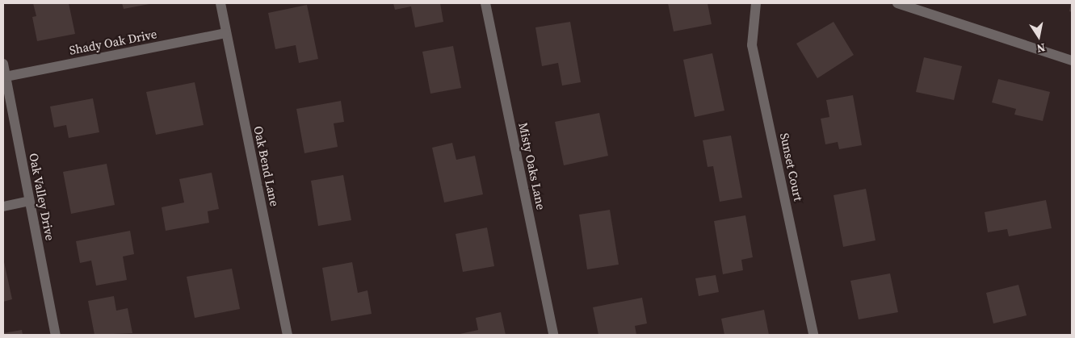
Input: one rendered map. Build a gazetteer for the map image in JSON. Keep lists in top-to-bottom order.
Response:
{
  "streets": {
    "street": [
      "Shady Oak Drive",
      "Oak Bend Lane",
      "Misty Oaks Lane",
      "Sunset Court",
      "Oak Valley Drive"
    ]
  },
  "crossings": [
    ["Shady Oak Drive", "Oak Bend Lane"],
    ["Shady Oak Drive", "Oak Valley Drive"]
  ],
  "north": "bottom"
}
